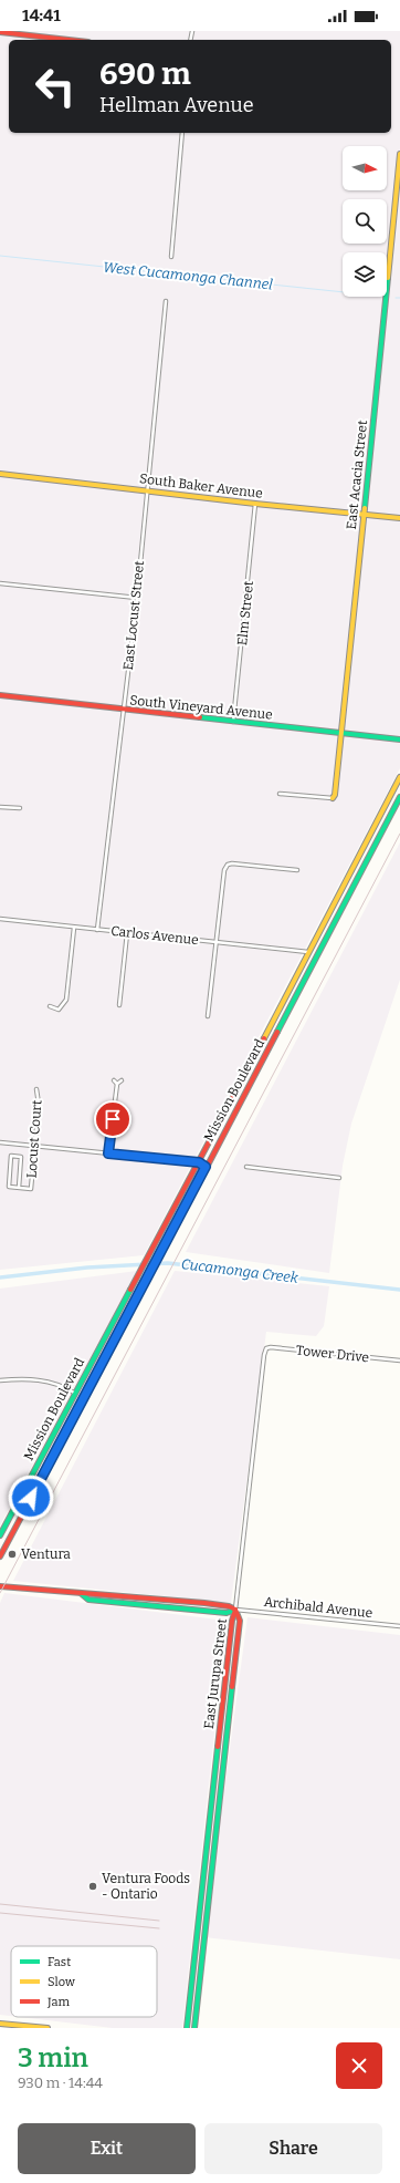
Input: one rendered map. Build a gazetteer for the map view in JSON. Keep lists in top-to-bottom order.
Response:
{
  "streets": {
    "main road": [
      "East Acacia Street",
      "South Baker Avenue",
      "South Vineyard Avenue",
      "Mission Boulevard",
      "Archibald Avenue",
      "East Jurupa Street"
    ],
    "street": [
      "Elm Street",
      "East Locust Street",
      "Carlos Avenue",
      "Locust Court",
      "Tower Drive"
    ]
  },
  "crossings": [
    ["East Acacia Street", "South Baker Avenue"],
    ["East Acacia Street", "South Vineyard Avenue"],
    ["South Baker Avenue", "Elm Street"],
    ["South Baker Avenue", "East Locust Street"],
    ["Elm Street", "South Vineyard Avenue"],
    ["East Locust Street", "South Vineyard Avenue"],
    ["East Locust Street", "Carlos Avenue"],
    ["Carlos Avenue", "Mission Boulevard"],
    ["Tower Drive", "Archibald Avenue"],
    ["Tower Drive", "East Jurupa Street"],
    ["Archibald Avenue", "East Jurupa Street"]
  ],
  "water": ["West Cucamonga Channel", "Cucamonga Creek"],
  "places": ["Ventura", "Ventura Foods - Ontario"],
  "legend": ["Fast", "Slow", "Jam"],
  "north": "right",
  "page": {
    "status": "14:41",
    "turn": ["690 m", "Hellman Avenue"],
    "heading": ["3 min", "930 m · 14:44"],
    "buttons": ["Exit", "Share"]
  }
}
